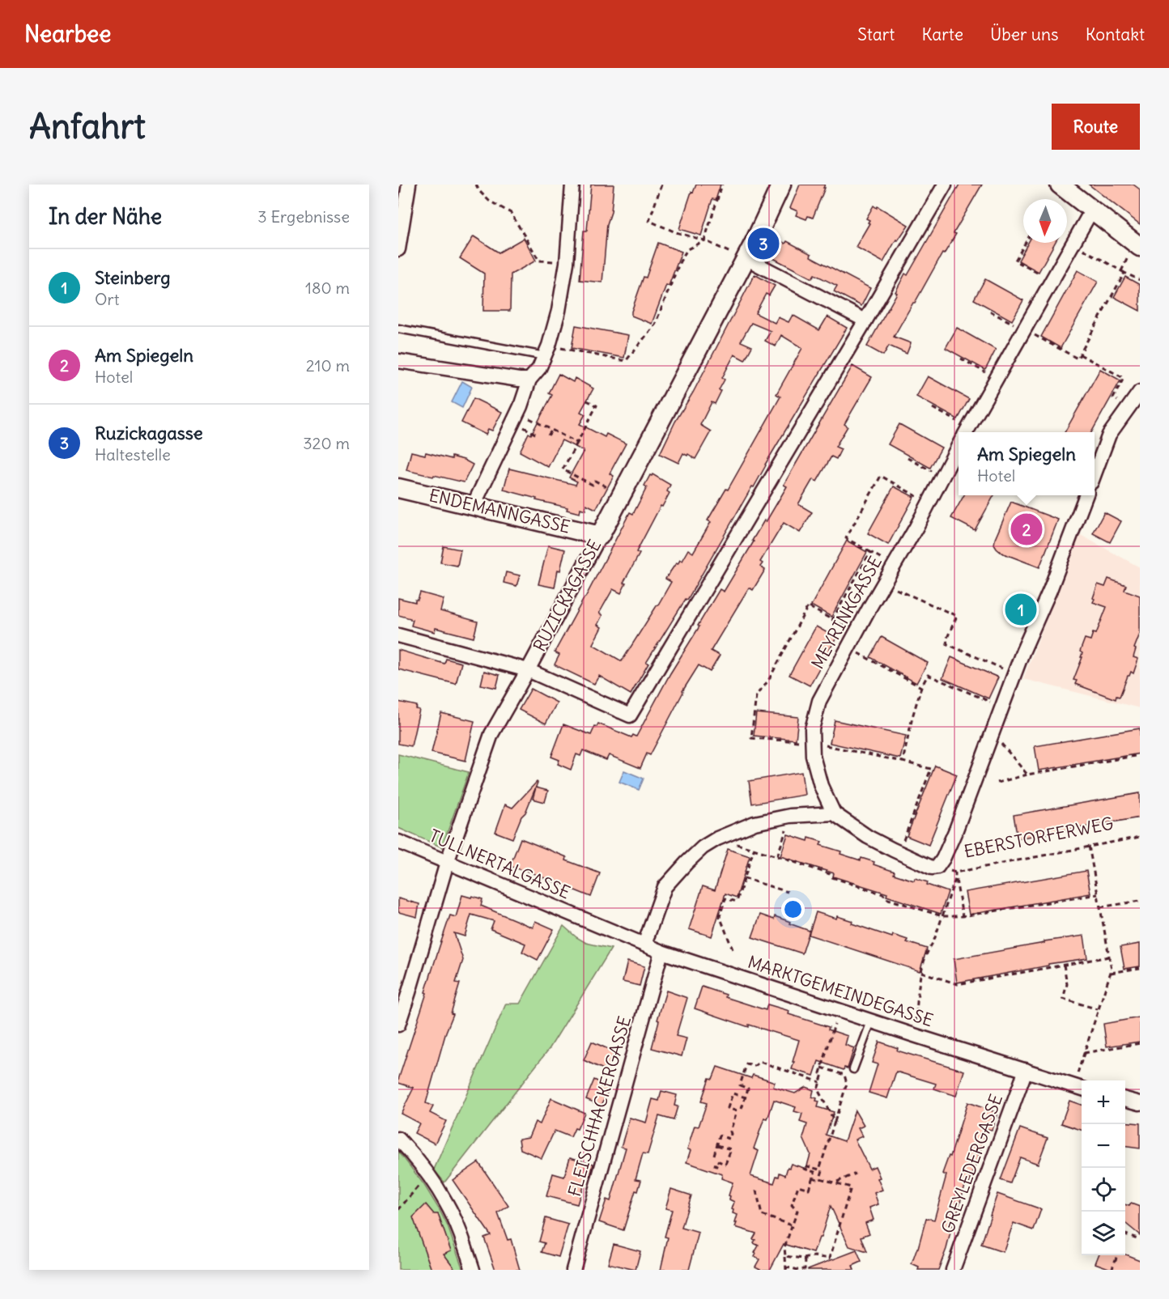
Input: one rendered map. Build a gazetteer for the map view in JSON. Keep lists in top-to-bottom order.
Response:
{
  "streets": {
    "street": [
      "ENDEMANNGASSE",
      "RUZICKAGASSE",
      "MEYRINKGASSE",
      "TULLNERTALGASSE",
      "MARKTGEMEINDEGASSE",
      "FLEISCHHACKERGASSE",
      "GREYLEDERGASSE"
    ],
    "path": ["EBERSTORFERWEG"]
  },
  "crossings": [
    ["ENDEMANNGASSE", "RUZICKAGASSE"],
    ["RUZICKAGASSE", "TULLNERTALGASSE"],
    ["TULLNERTALGASSE", "MARKTGEMEINDEGASSE"],
    ["MARKTGEMEINDEGASSE", "FLEISCHHACKERGASSE"],
    ["MARKTGEMEINDEGASSE", "GREYLEDERGASSE"]
  ],
  "north": "bottom",
  "page": {
    "header": "Nearbee",
    "nav": [
      "Start",
      "Karte",
      "Über uns",
      "Kontakt"
    ],
    "buttons": "Route",
    "title": "Anfahrt",
    "heading": ["In der Nähe", "3 Ergebnisse"],
    "pins": ["3", "2", "1"],
    "list": [
      {
        "mark": "1",
        "name": "Steinberg",
        "note": "Ort",
        "value": "180 m"
      },
      {
        "mark": "2",
        "name": "Am Spiegeln",
        "note": "Hotel",
        "value": "210 m"
      },
      {
        "mark": "3",
        "name": "Ruzickagasse",
        "note": "Haltestelle",
        "value": "320 m"
      }
    ],
    "popup": ["Am Spiegeln", "Hotel"],
    "map_buttons": ["+", "−"]
  }
}
